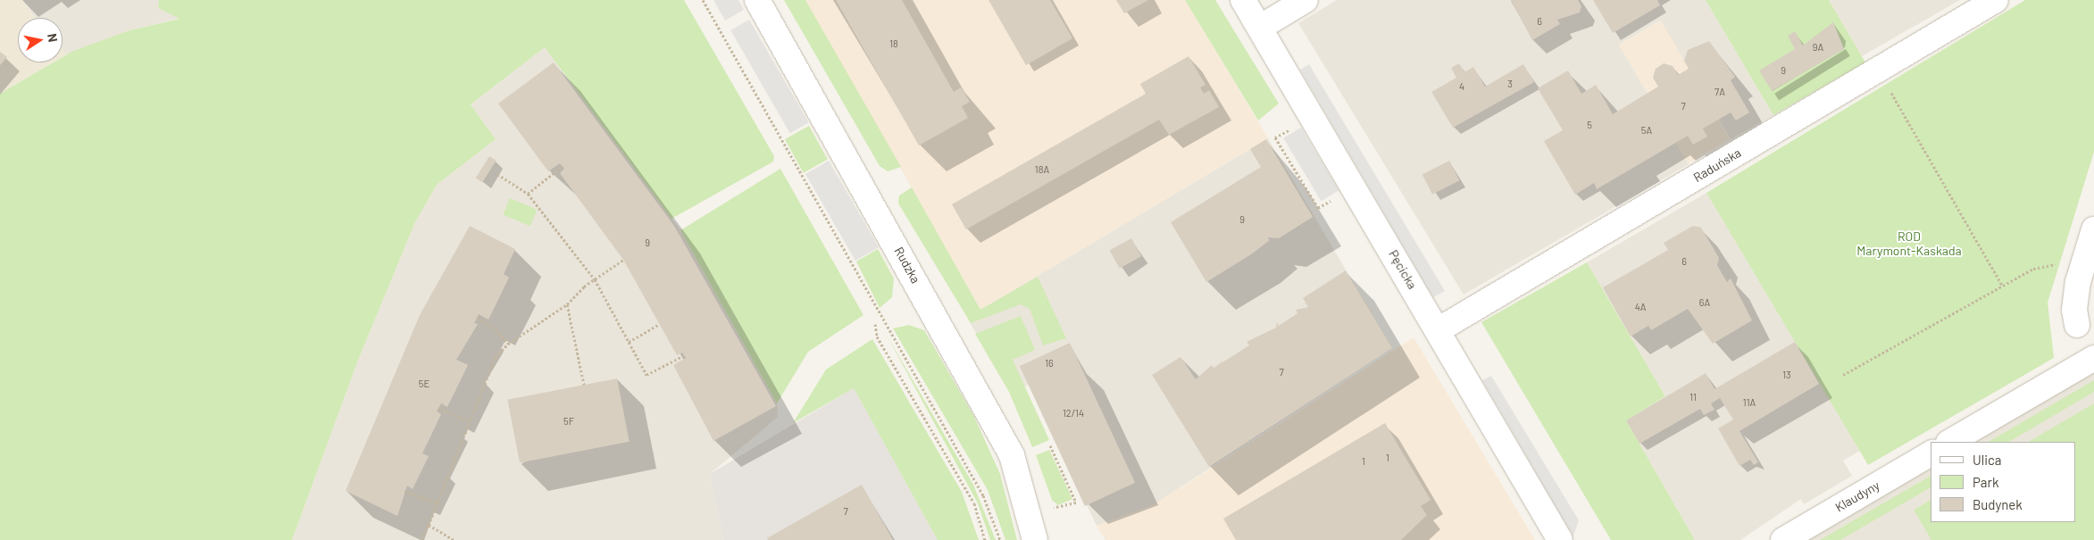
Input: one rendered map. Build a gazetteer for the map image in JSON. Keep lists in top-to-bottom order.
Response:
{
  "streets": {
    "street": [
      "Raduńska",
      "Rudzka",
      "Pęcicka",
      "Klaudyny"
    ]
  },
  "crossings": [
    ["Raduńska", "Pęcicka"]
  ],
  "parks": ["ROD Marymont-Kaskada"],
  "house_numbers": [
    "6",
    "18",
    "9A",
    "9",
    "3",
    "4",
    "7A",
    "7",
    "5",
    "5A",
    "18A",
    "9",
    "9",
    "6",
    "6A",
    "4A",
    "16",
    "7",
    "13",
    "5E",
    "11",
    "11A",
    "12/14",
    "5F",
    "1",
    "1",
    "7"
  ],
  "legend": ["Ulica", "Park", "Budynek"],
  "north": "right"
}
